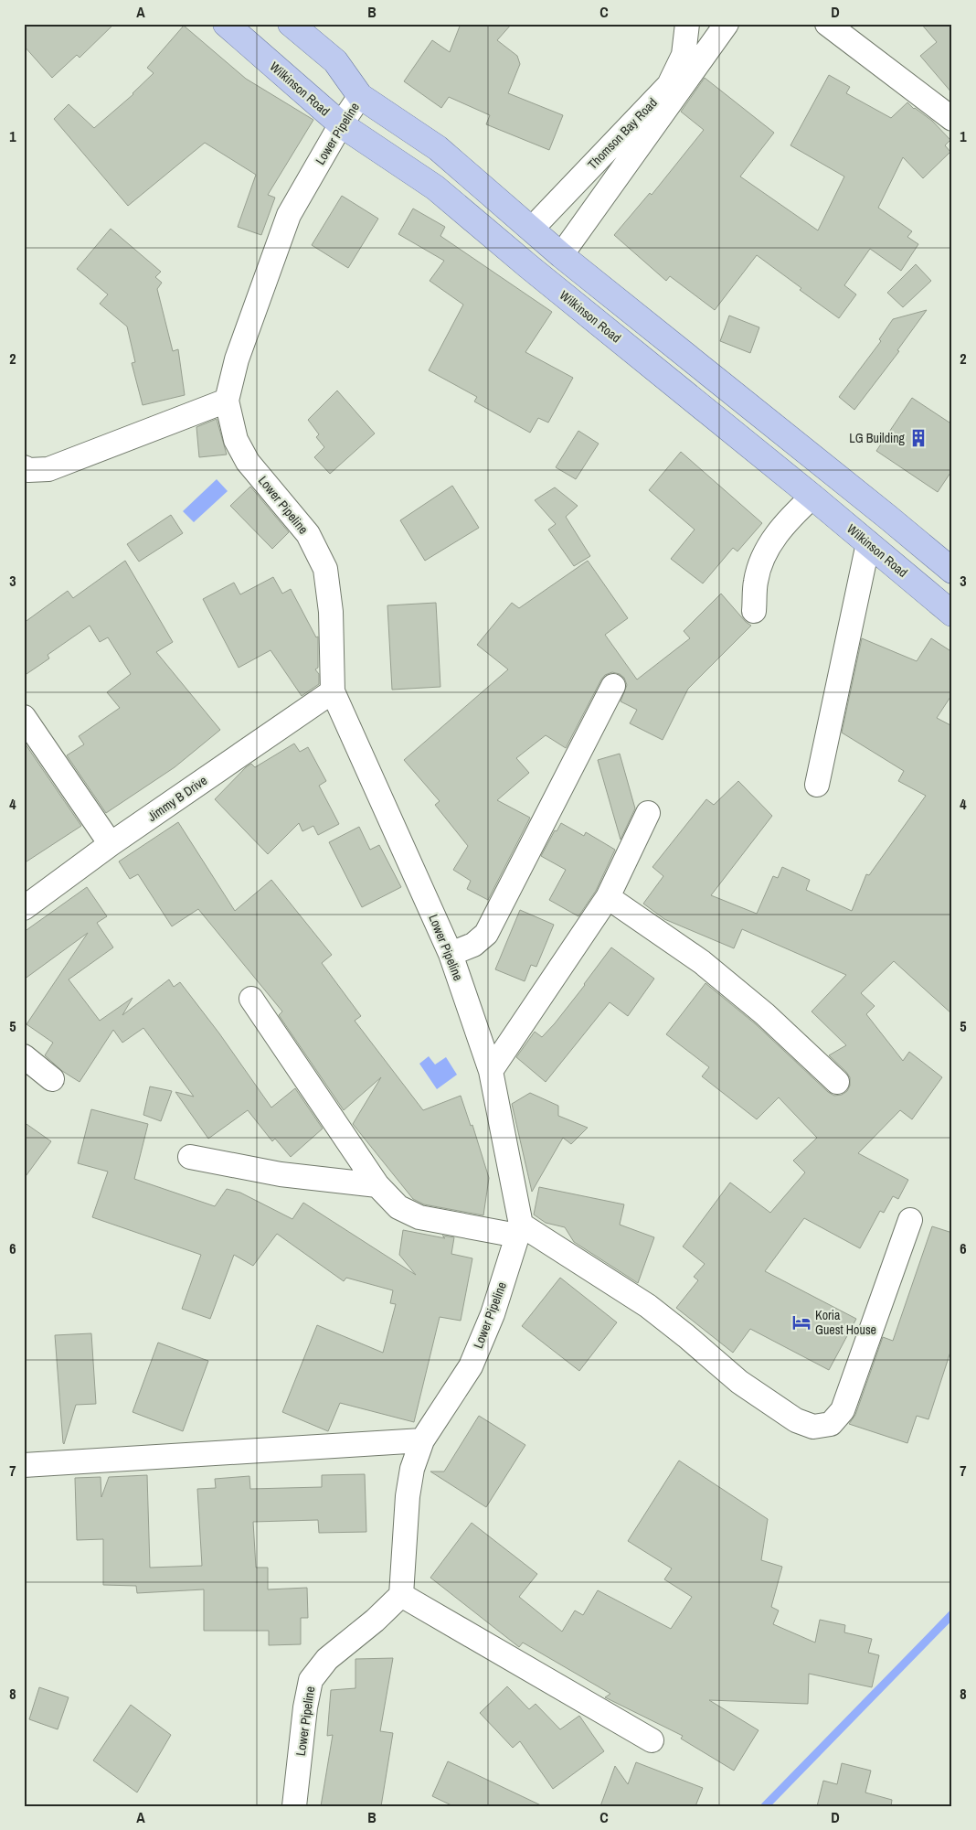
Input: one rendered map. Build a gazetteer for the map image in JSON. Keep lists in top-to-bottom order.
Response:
{
  "streets": {
    "main road": ["Wilkinson Road"],
    "street": ["Lower Pipeline", "Thomson Bay Road", "Jimmy B Drive"]
  },
  "crossings": [
    ["Wilkinson Road", "Lower Pipeline"],
    ["Lower Pipeline", "Jimmy B Drive"]
  ],
  "places": {
    "building": ["LG Building"],
    "hotel": ["Koria Guest House"]
  },
  "grid": {
    "columns": [
      "A",
      "B",
      "C",
      "D"
    ],
    "rows": [
      "1",
      "2",
      "3",
      "4",
      "5",
      "6",
      "7",
      "8"
    ]
  }
}
